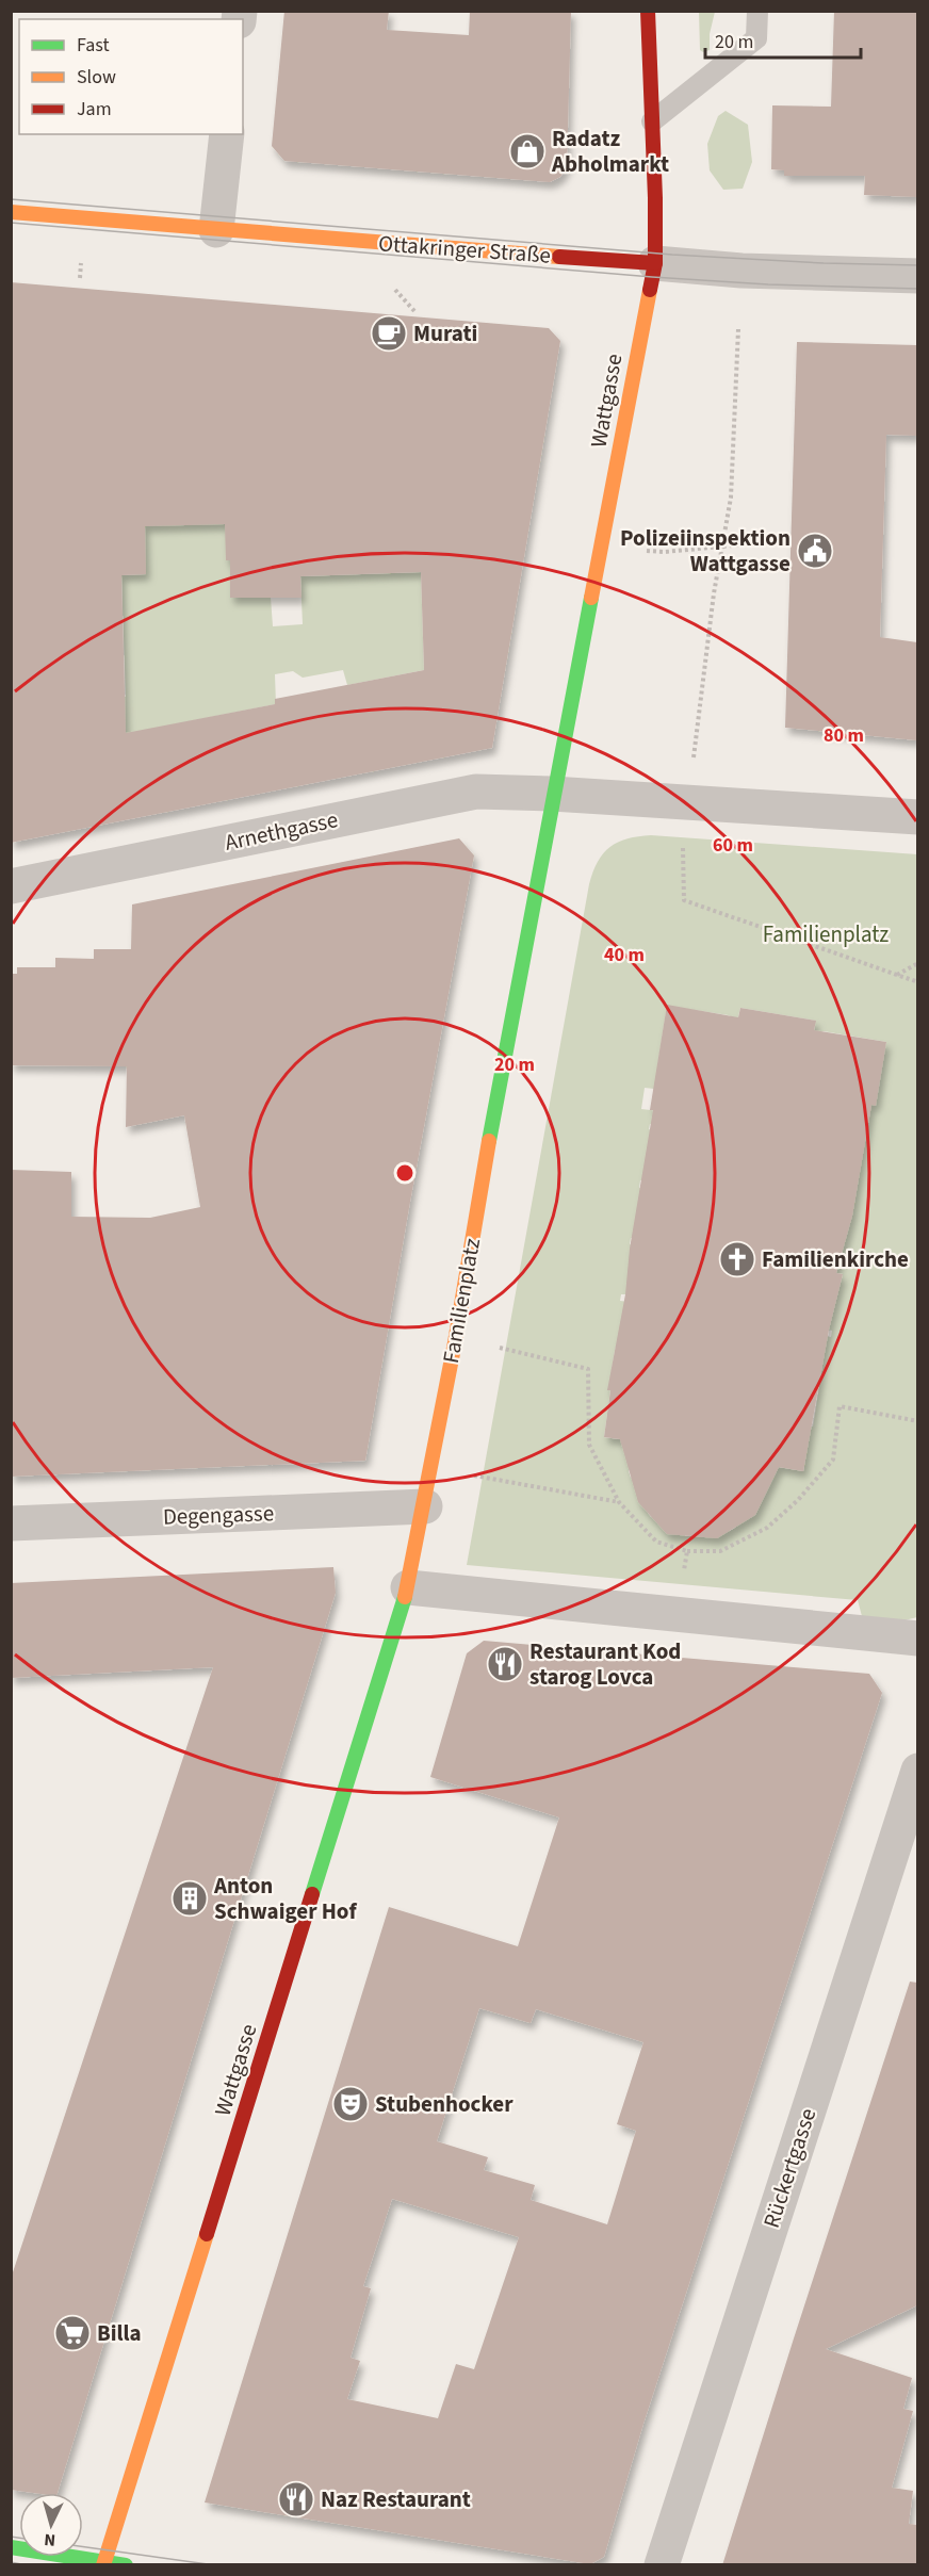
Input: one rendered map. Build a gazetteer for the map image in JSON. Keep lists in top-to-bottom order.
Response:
{
  "streets": {
    "main road": ["Ottakringer Straße", "Wattgasse", "Familienplatz"],
    "street": ["Arnethgasse", "Degengasse", "Rückertgasse"]
  },
  "crossings": [
    ["Ottakringer Straße", "Wattgasse"],
    ["Wattgasse", "Arnethgasse"],
    ["Wattgasse", "Familienplatz"],
    ["Arnethgasse", "Familienplatz"],
    ["Familienplatz", "Degengasse"]
  ],
  "parks": ["Familienplatz"],
  "places": {
    "shop": ["Radatz Abholmarkt"],
    "cafe": ["Murati"],
    "public building": ["Polizeiinspektion Wattgasse"],
    "church": ["Familienkirche"],
    "restaurant": ["Restaurant Kod starog Lovca", "Naz Restaurant"],
    "building": ["Anton Schwaiger Hof"],
    "theatre": ["Stubenhocker"],
    "supermarket": ["Billa"]
  },
  "legend": ["Fast", "Slow", "Jam"],
  "scale_bar": "20 m",
  "north": "bottom",
  "rings": [
    "80 m",
    "60 m",
    "40 m",
    "20 m"
  ]
}
